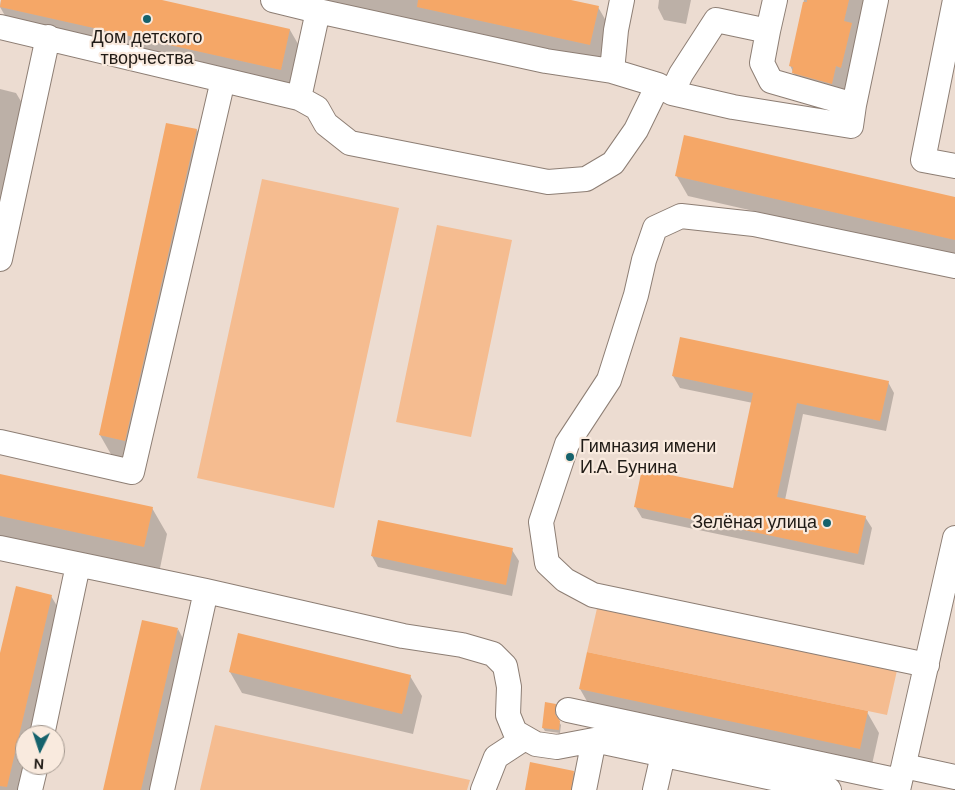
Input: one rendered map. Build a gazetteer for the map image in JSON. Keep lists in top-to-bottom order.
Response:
{
  "places": ["Дом детского творчества", "Гимназия имени И.А. Бунина", "Зелёная улица"],
  "north": "bottom"
}
